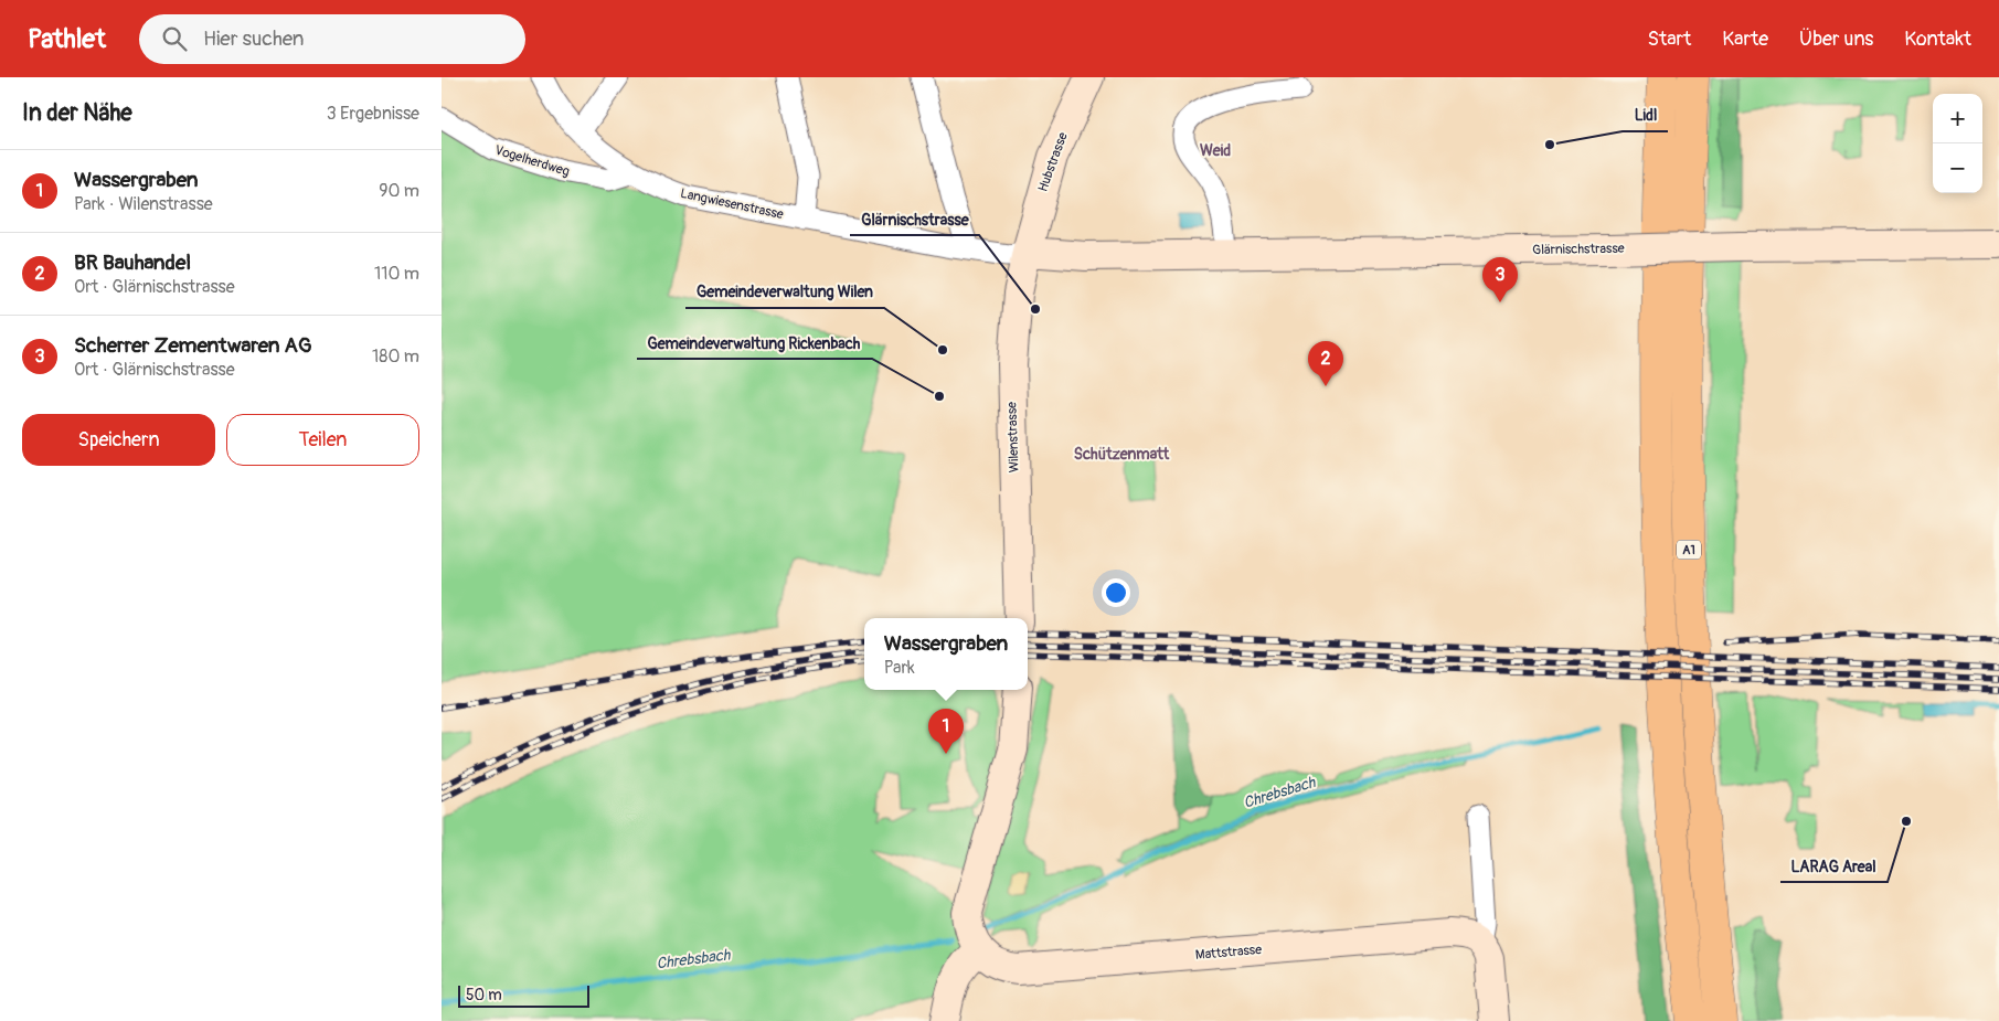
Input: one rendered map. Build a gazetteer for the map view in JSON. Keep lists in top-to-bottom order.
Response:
{
  "streets": {
    "highway": ["A1"],
    "street": [
      "Vogelherdweg",
      "Hubstrasse",
      "Langwiesenstrasse",
      "Glärnischstrasse",
      "Wilenstrasse",
      "Mattstrasse"
    ]
  },
  "crossings": [
    ["Vogelherdweg", "Langwiesenstrasse"],
    ["Hubstrasse", "Glärnischstrasse"],
    ["Hubstrasse", "Wilenstrasse"],
    ["Glärnischstrasse", "Wilenstrasse"]
  ],
  "districts": ["Weid", "Schützenmatt"],
  "water": ["Chrebsbach"],
  "places": [
    "Lidl",
    "Glärnischstrasse",
    "Gemeindeverwaltung Wilen",
    "Gemeindeverwaltung Rickenbach",
    "LARAG Areal"
  ],
  "scale_bar": "50 m",
  "page": {
    "header": "Pathlet",
    "search": "Hier suchen",
    "nav": [
      "Start",
      "Karte",
      "Über uns",
      "Kontakt"
    ],
    "heading": ["In der Nähe", "3 Ergebnisse"],
    "map_buttons": ["+", "−"],
    "list": [
      {
        "mark": "1",
        "name": "Wassergraben",
        "note": "Park · Wilenstrasse",
        "value": "90 m"
      },
      {
        "mark": "2",
        "name": "BR Bauhandel",
        "note": "Ort · Glärnischstrasse",
        "value": "110 m"
      },
      {
        "mark": "3",
        "name": "Scherrer Zementwaren AG",
        "note": "Ort · Glärnischstrasse",
        "value": "180 m"
      }
    ],
    "pins": ["3", "2", "1"],
    "buttons": ["Speichern", "Teilen"],
    "popup": ["Wassergraben", "Park"],
    "scale": "50 m"
  }
}
